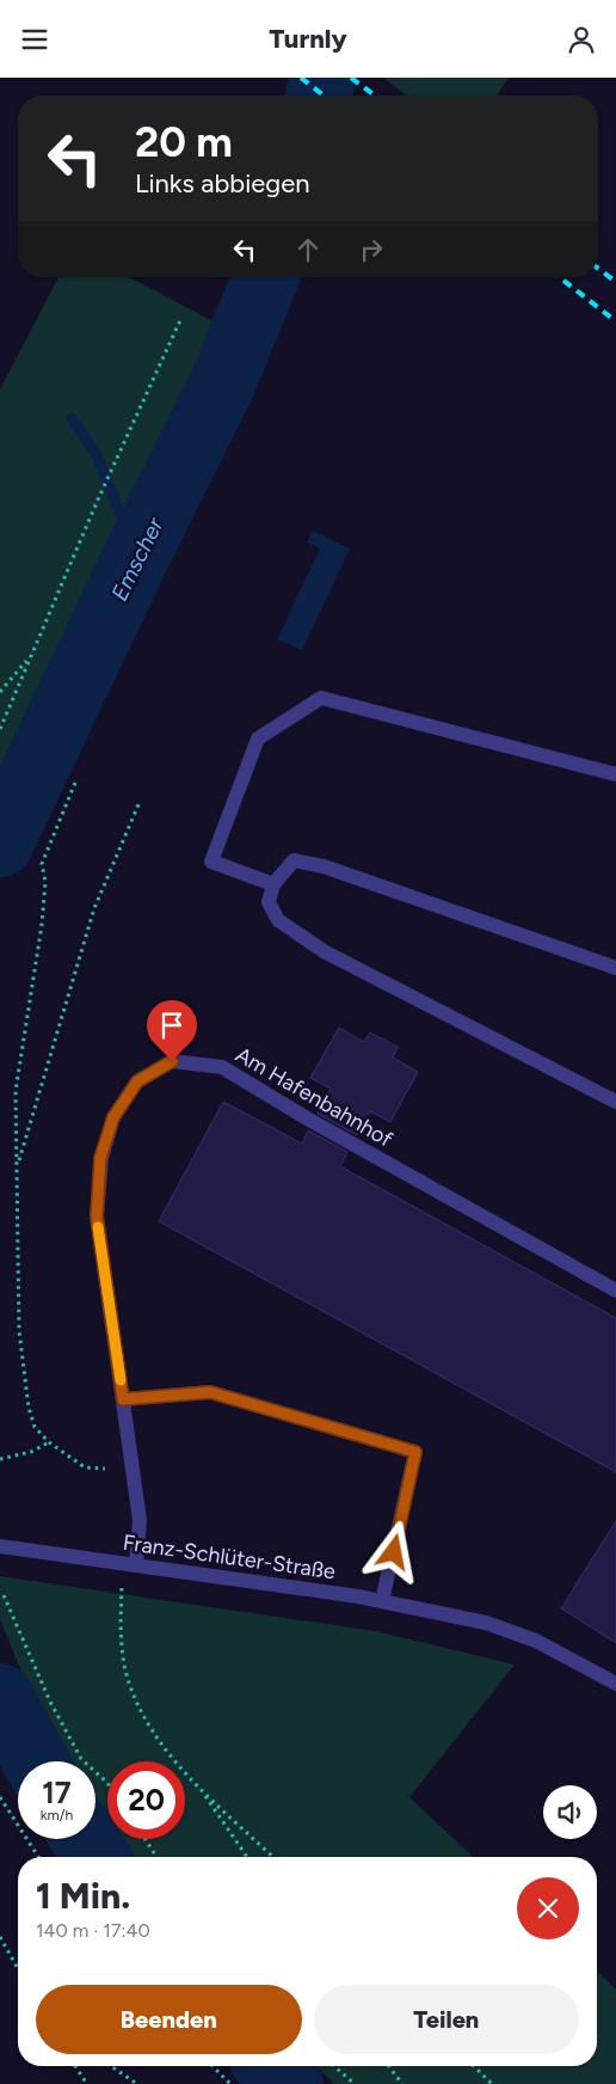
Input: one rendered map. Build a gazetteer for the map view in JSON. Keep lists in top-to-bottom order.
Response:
{
  "streets": {
    "street": ["Am Hafenbahnhof", "Franz-Schlüter-Straße"]
  },
  "crossings": [
    ["Am Hafenbahnhof", "Franz-Schlüter-Straße"]
  ],
  "water": ["Emscher"],
  "page": {
    "header": "Turnly",
    "turn": ["20 m", "Links abbiegen"],
    "speed": "17 km/h",
    "limit": "20",
    "heading": ["1 Min.", "140 m · 17:40"],
    "buttons": ["Beenden", "Teilen"]
  }
}
